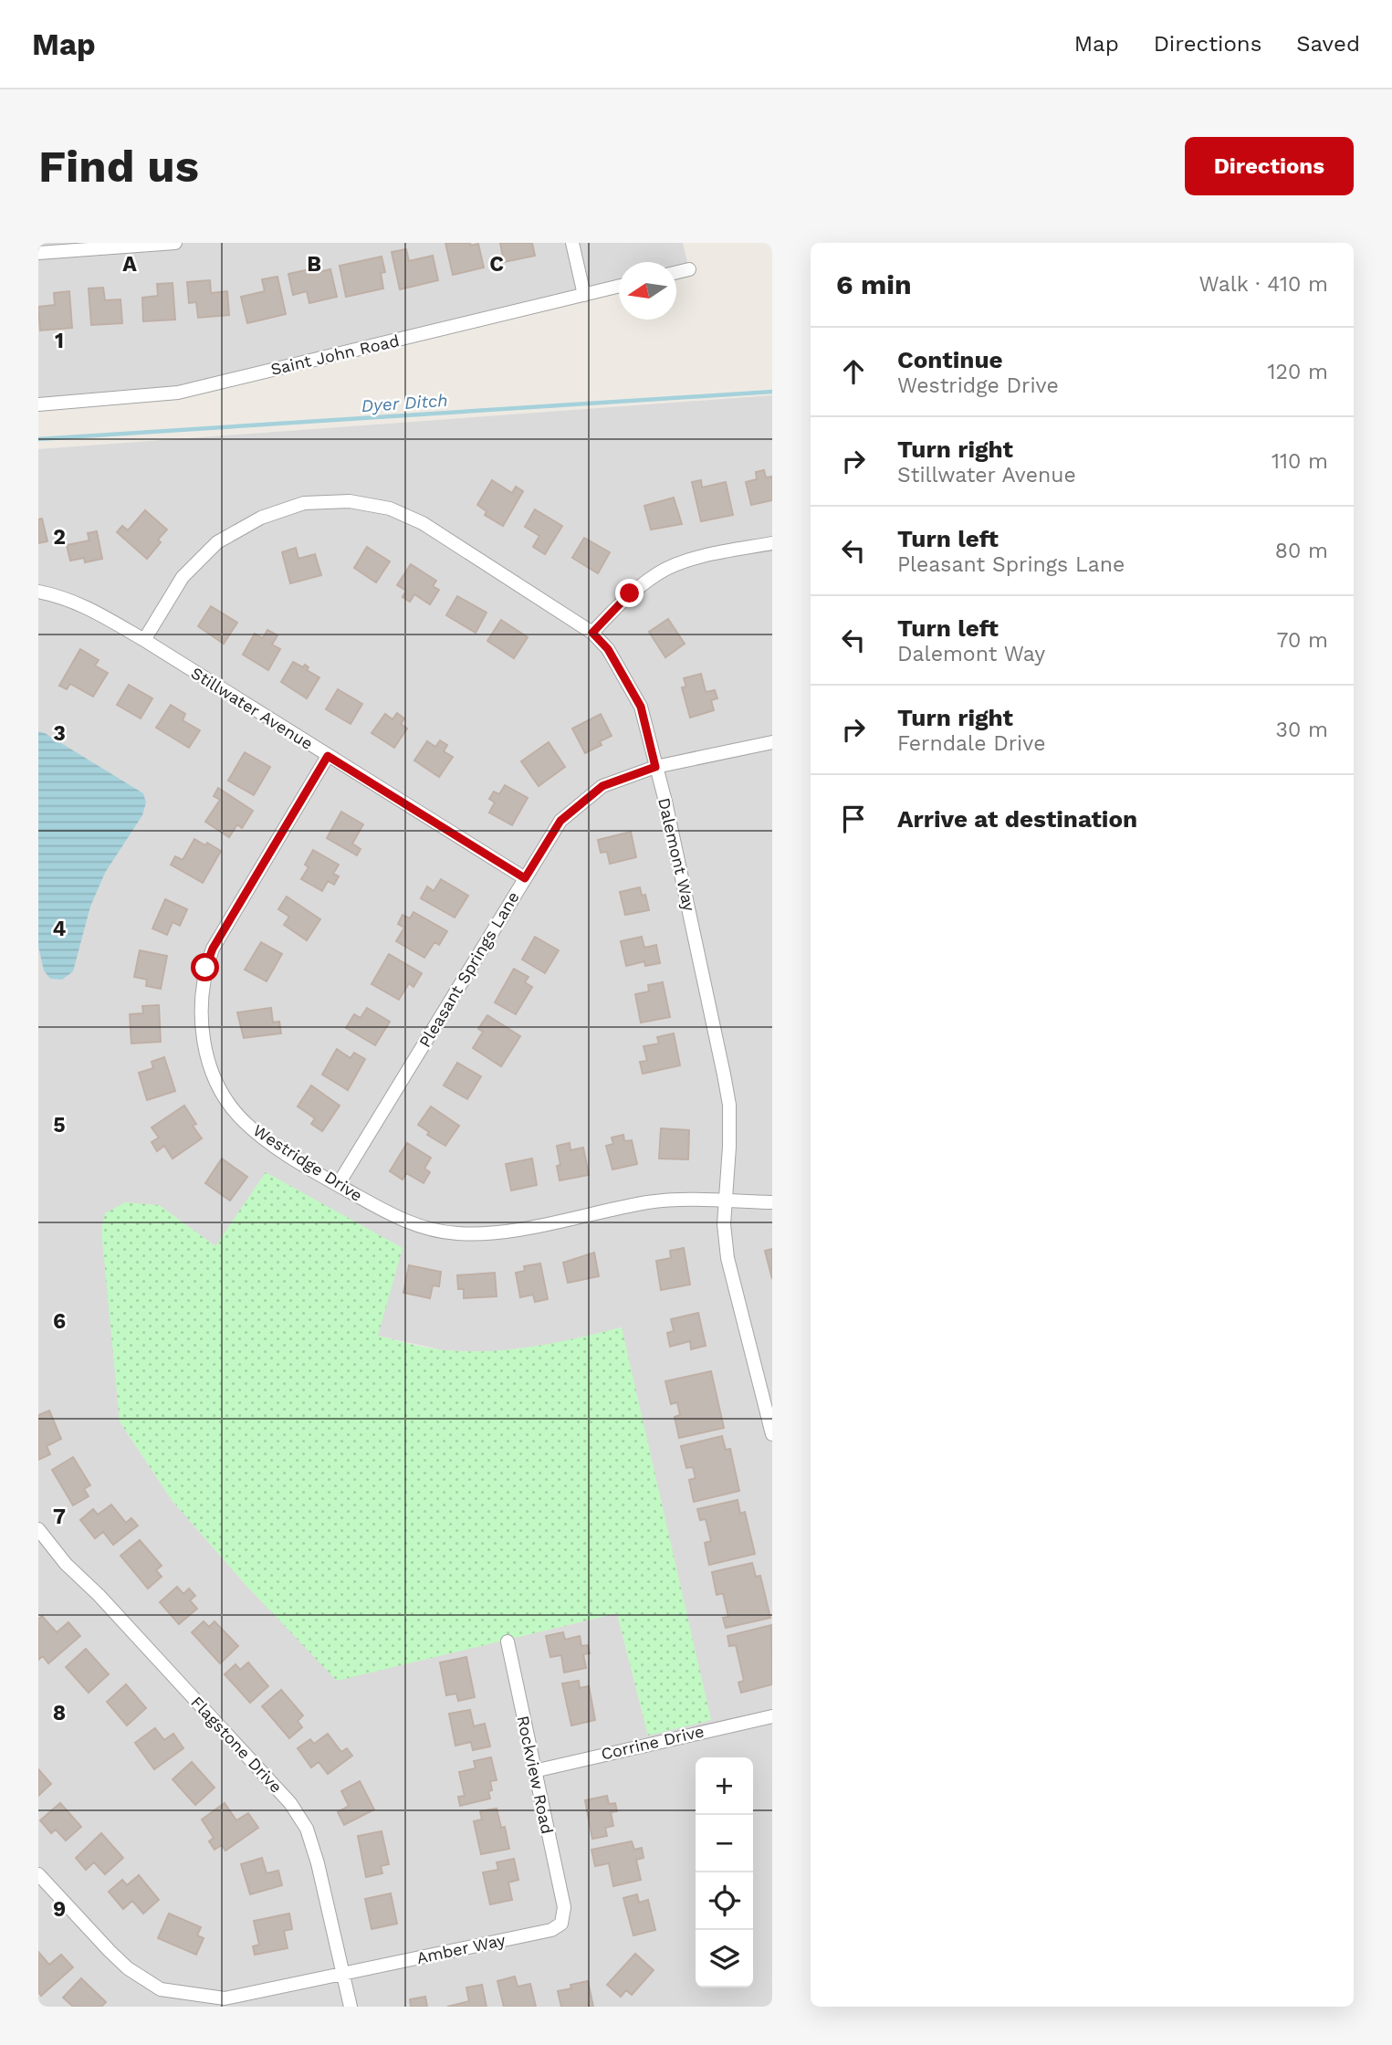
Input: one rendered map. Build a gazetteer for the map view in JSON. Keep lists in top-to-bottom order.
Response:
{
  "streets": {
    "street": [
      "Saint John Road",
      "Stillwater Avenue",
      "Dalemont Way",
      "Pleasant Springs Lane",
      "Westridge Drive",
      "Corrine Drive",
      "Flagstone Drive",
      "Rockview Road",
      "Amber Way"
    ]
  },
  "crossings": [
    ["Stillwater Avenue", "Dalemont Way"],
    ["Stillwater Avenue", "Pleasant Springs Lane"],
    ["Stillwater Avenue", "Westridge Drive"],
    ["Dalemont Way", "Pleasant Springs Lane"],
    ["Dalemont Way", "Westridge Drive"],
    ["Pleasant Springs Lane", "Westridge Drive"],
    ["Corrine Drive", "Rockview Road"],
    ["Flagstone Drive", "Amber Way"],
    ["Rockview Road", "Amber Way"]
  ],
  "water": ["Dyer Ditch"],
  "north": "left",
  "page": {
    "header": "Map",
    "nav": ["Map", "Directions", "Saved"],
    "buttons": "Directions",
    "title": "Find us",
    "heading": ["6 min", "Walk · 410 m"],
    "list": [
      ["Continue", "Westridge Drive", "120 m"],
      ["Turn right", "Stillwater Avenue", "110 m"],
      ["Turn left", "Pleasant Springs Lane", "80 m"],
      ["Turn left", "Dalemont Way", "70 m"],
      ["Turn right", "Ferndale Drive", "30 m"],
      "Arrive at destination"
    ],
    "map_buttons": ["+", "−"]
  },
  "grid": {
    "columns": ["A", "B", "C"],
    "rows": [
      "1",
      "2",
      "3",
      "4",
      "5",
      "6",
      "7",
      "8",
      "9"
    ]
  }
}
